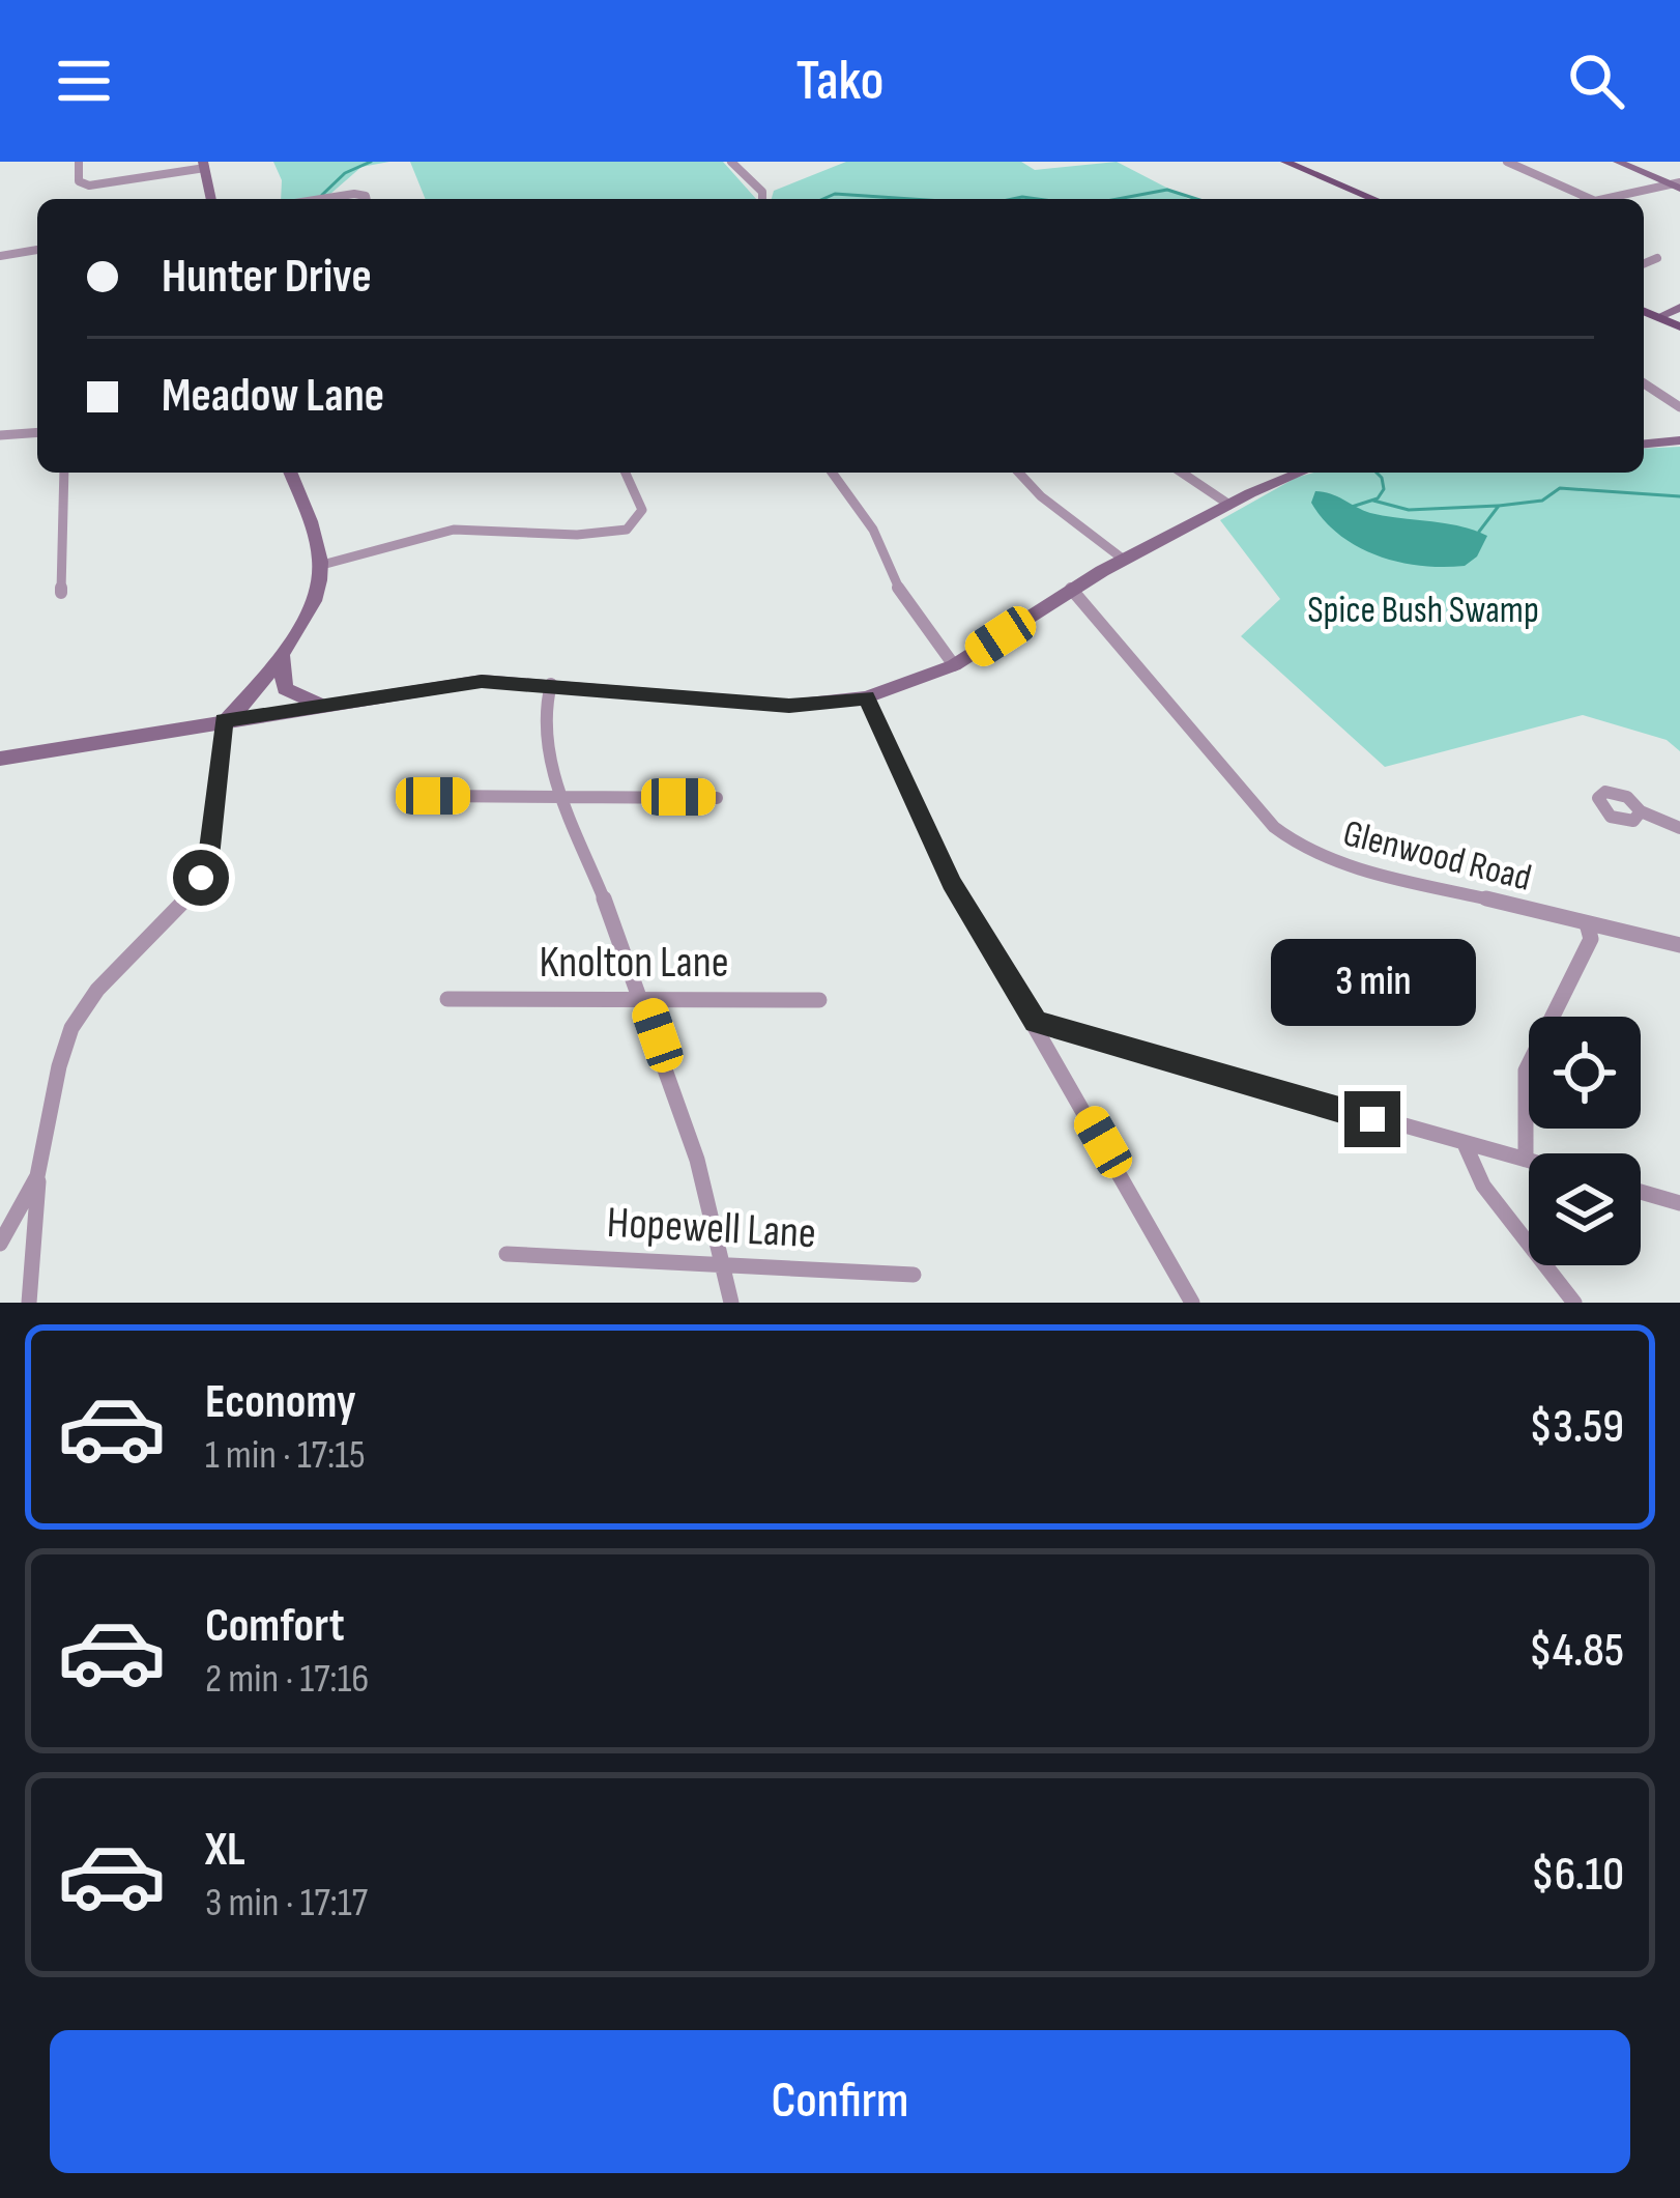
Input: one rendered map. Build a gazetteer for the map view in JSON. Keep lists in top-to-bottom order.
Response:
{
  "streets": {
    "street": ["Glenwood Road", "Knolton Lane", "Hopewell Lane"]
  },
  "parks": ["Spice Bush Swamp"],
  "page": {
    "header": "Tako",
    "banner": ["Hunter Drive", "Meadow Lane"],
    "bubble": "3 min",
    "list": [
      {
        "name": "Economy",
        "note": "1 min · 17:15",
        "value": "$3.59"
      },
      {
        "name": "Comfort",
        "note": "2 min · 17:16",
        "value": "$4.85"
      },
      {
        "name": "XL",
        "note": "3 min · 17:17",
        "value": "$6.10"
      }
    ],
    "buttons": "Confirm"
  }
}
